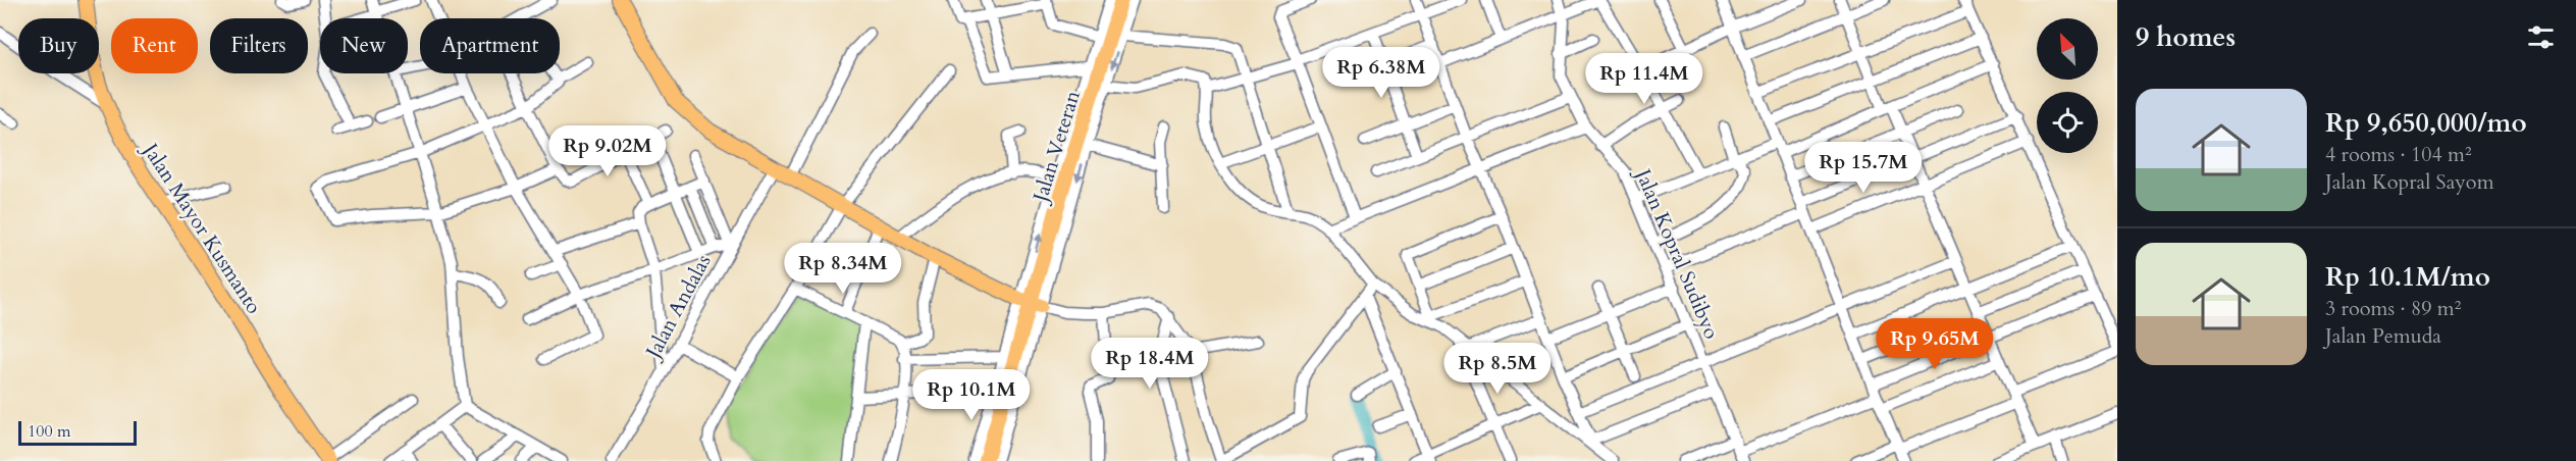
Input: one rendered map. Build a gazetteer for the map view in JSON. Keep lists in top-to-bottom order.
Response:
{
  "streets": {
    "main road": ["Jalan Veteran", "Jalan Mayor Kusmanto"],
    "street": ["Jalan Kopral Sudibyo", "Jalan Andalas"]
  },
  "scale_bar": "100 m",
  "north": "top left",
  "page": {
    "heading": "9 homes",
    "chip": [
      "Buy",
      "Rent",
      "Filters",
      "New",
      "Apartment"
    ],
    "price": [
      "Rp 6.38M",
      "Rp 11.4M",
      "Rp 9.02M",
      "Rp 15.7M",
      "Rp 8.34M",
      "Rp 9.65M",
      "Rp 18.4M",
      "Rp 8.5M",
      "Rp 10.1M"
    ],
    "list": [
      {
        "name": "Rp 9,650,000/mo",
        "note": "4 rooms · 104 m² · Jalan Kopral Sayom"
      },
      {
        "name": "Rp 10.1M/mo",
        "note": "3 rooms · 89 m² · Jalan Pemuda"
      }
    ],
    "scale": "100 m"
  }
}
